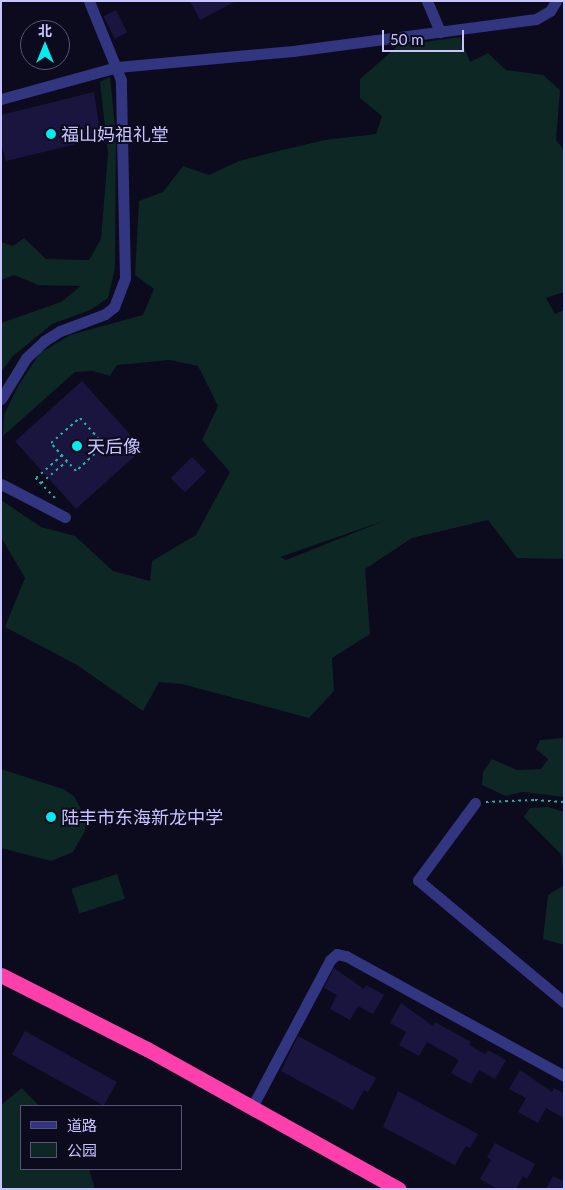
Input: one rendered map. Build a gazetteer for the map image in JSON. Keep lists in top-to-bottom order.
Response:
{
  "places": ["福山妈祖礼堂", "天后像", "陆丰市东海新龙中学"],
  "legend": ["道路", "公园"],
  "scale_bar": "50 m",
  "north": "top"
}
